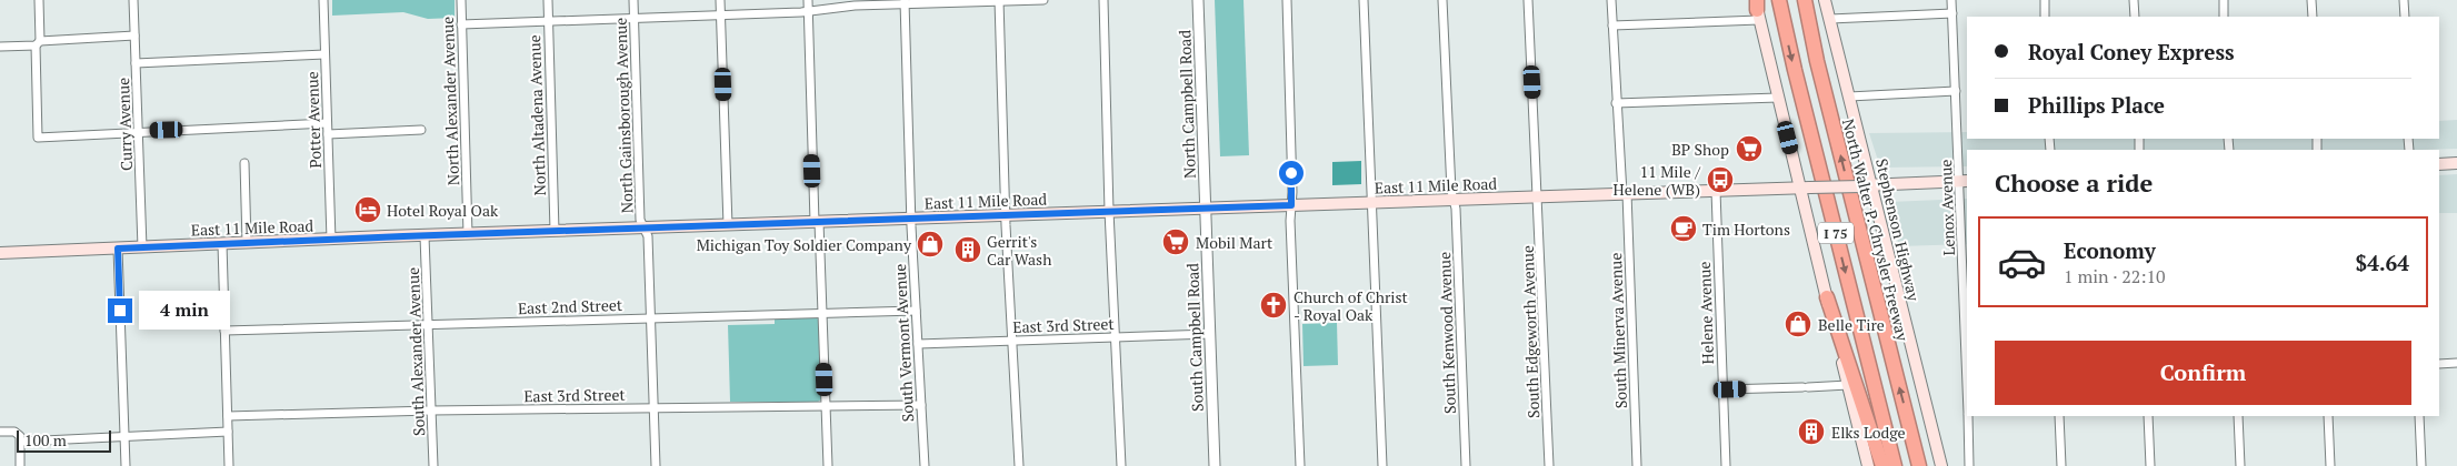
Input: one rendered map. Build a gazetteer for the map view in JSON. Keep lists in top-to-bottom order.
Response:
{
  "streets": {
    "highway": ["North Walter P. Chrysler Freeway", "I 75"],
    "main road": ["East 11 Mile Road", "Stephenson Highway"],
    "street": [
      "North Alexander Avenue",
      "North Campbell Road",
      "North Altadena Avenue",
      "North Gainsborough Avenue",
      "Potter Avenue",
      "Curry Avenue",
      "Lenox Avenue",
      "East 2nd Street",
      "Helene Avenue",
      "East 3rd Street",
      "South Minerva Avenue",
      "South Edgeworth Avenue",
      "South Kenwood Avenue",
      "South Campbell Road",
      "South Vermont Avenue",
      "South Alexander Avenue"
    ]
  },
  "crossings": [
    ["North Alexander Avenue", "East 11 Mile Road"],
    ["North Campbell Road", "East 11 Mile Road"],
    ["North Campbell Road", "South Campbell Road"],
    ["North Altadena Avenue", "East 11 Mile Road"],
    ["North Gainsborough Avenue", "East 11 Mile Road"],
    ["North Gainsborough Avenue", "East 2nd Street"],
    ["North Gainsborough Avenue", "East 3rd Street"],
    ["Potter Avenue", "East 11 Mile Road"],
    ["Curry Avenue", "East 11 Mile Road"],
    ["East 11 Mile Road", "Lenox Avenue"],
    ["East 11 Mile Road", "Stephenson Highway"],
    ["East 11 Mile Road", "Helene Avenue"],
    ["East 11 Mile Road", "South Minerva Avenue"],
    ["East 11 Mile Road", "South Edgeworth Avenue"],
    ["East 11 Mile Road", "South Kenwood Avenue"],
    ["East 11 Mile Road", "South Campbell Road"],
    ["East 11 Mile Road", "South Vermont Avenue"],
    ["East 11 Mile Road", "South Alexander Avenue"],
    ["East 2nd Street", "South Vermont Avenue"],
    ["East 2nd Street", "South Alexander Avenue"],
    ["East 3rd Street", "South Campbell Road"],
    ["East 3rd Street", "South Vermont Avenue"],
    ["East 3rd Street", "South Alexander Avenue"]
  ],
  "places": {
    "supermarket": ["BP Shop", "Mobil Mart"],
    "bus stop": ["11 Mile / Helene (WB)"],
    "hotel": ["Hotel Royal Oak"],
    "cafe": ["Tim Hortons"],
    "shop": ["Michigan Toy Soldier Company", "Belle Tire"],
    "building": ["Gerrit's Car Wash", "Elks Lodge"],
    "church": ["Church of Christ - Royal Oak"]
  },
  "scale_bar": "100 m",
  "page": {
    "banner": ["Royal Coney Express", "Phillips Place"],
    "heading": "Choose a ride",
    "list": [
      {
        "name": "Economy",
        "note": "1 min · 22:10",
        "value": "$4.64"
      }
    ],
    "bubble": "4 min",
    "buttons": "Confirm",
    "scale": "100 m"
  }
}
